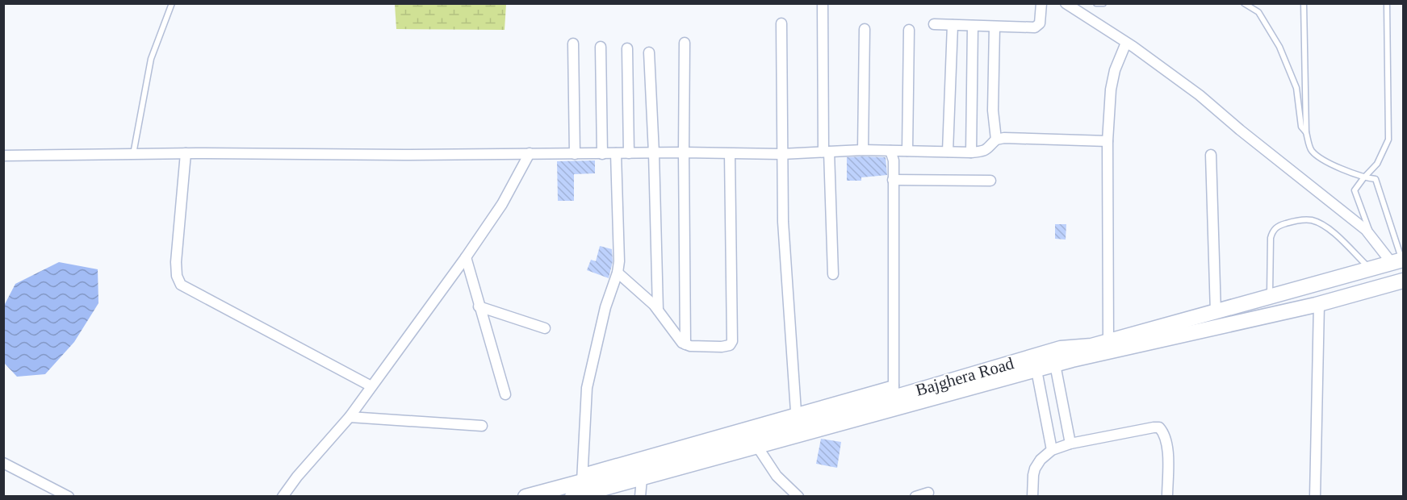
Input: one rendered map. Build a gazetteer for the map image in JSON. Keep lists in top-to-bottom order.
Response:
{
  "streets": {
    "main road": ["Bajghera Road"]
  }
}
